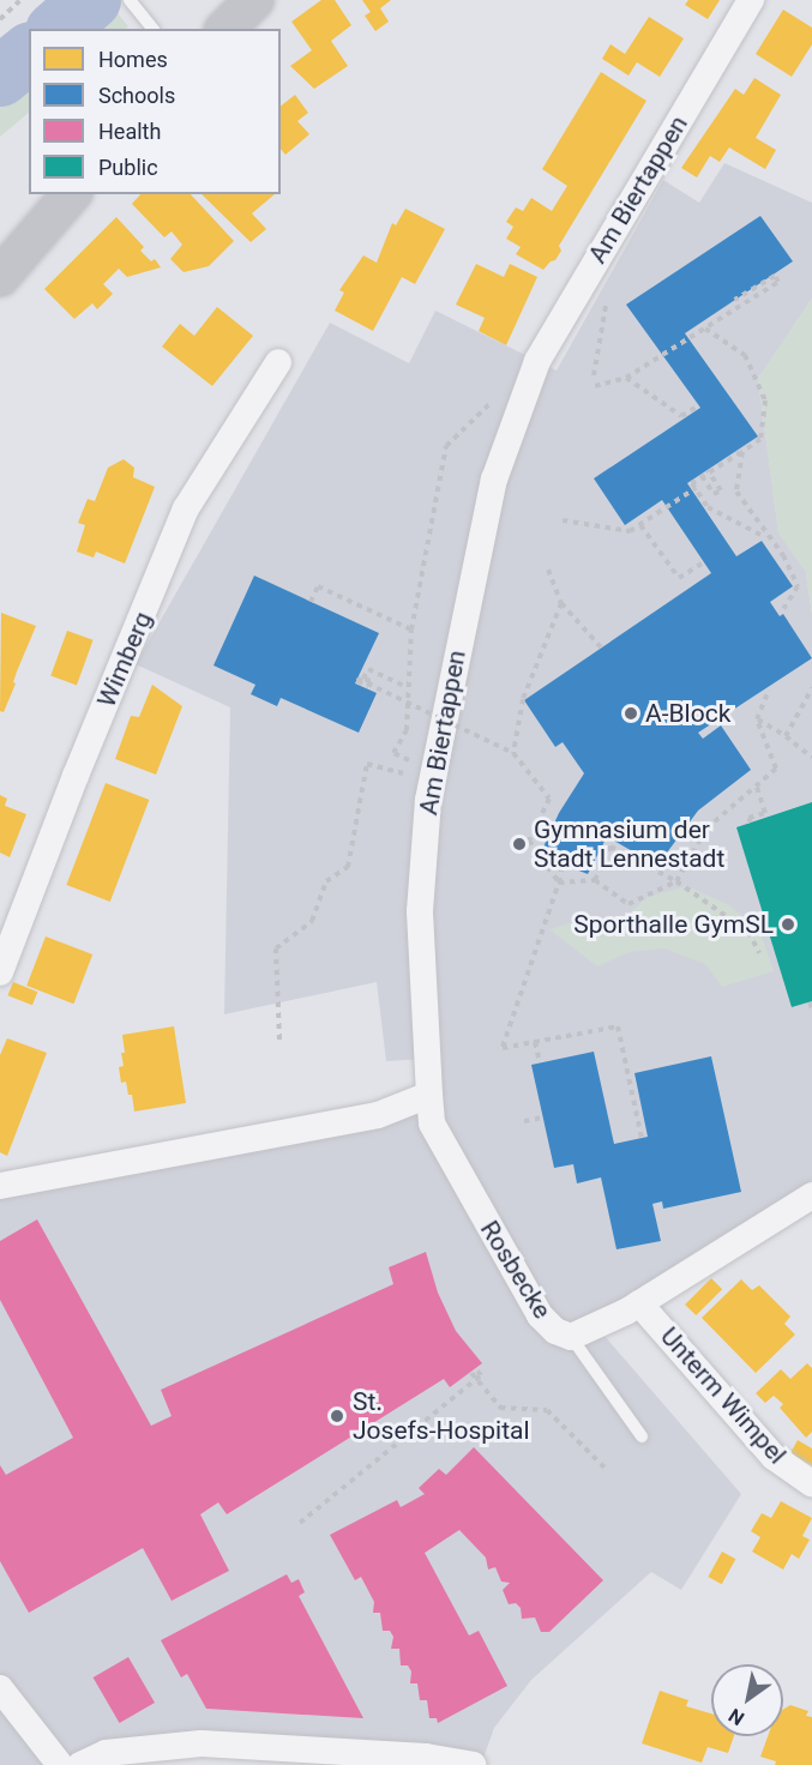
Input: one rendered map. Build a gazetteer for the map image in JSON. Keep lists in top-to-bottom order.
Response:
{
  "streets": {
    "street": [
      "Am Biertappen",
      "Wimberg",
      "Rosbecke",
      "Unterm Wimpel"
    ]
  },
  "crossings": [
    ["Am Biertappen", "Rosbecke"],
    ["Rosbecke", "Unterm Wimpel"]
  ],
  "places": [
    "A-Block",
    "Gymnasium der Stadt Lennestadt",
    "Sporthalle GymSL",
    "St. Josefs-Hospital"
  ],
  "legend": [
    "Homes",
    "Schools",
    "Health",
    "Public"
  ],
  "north": "bottom left"
}
